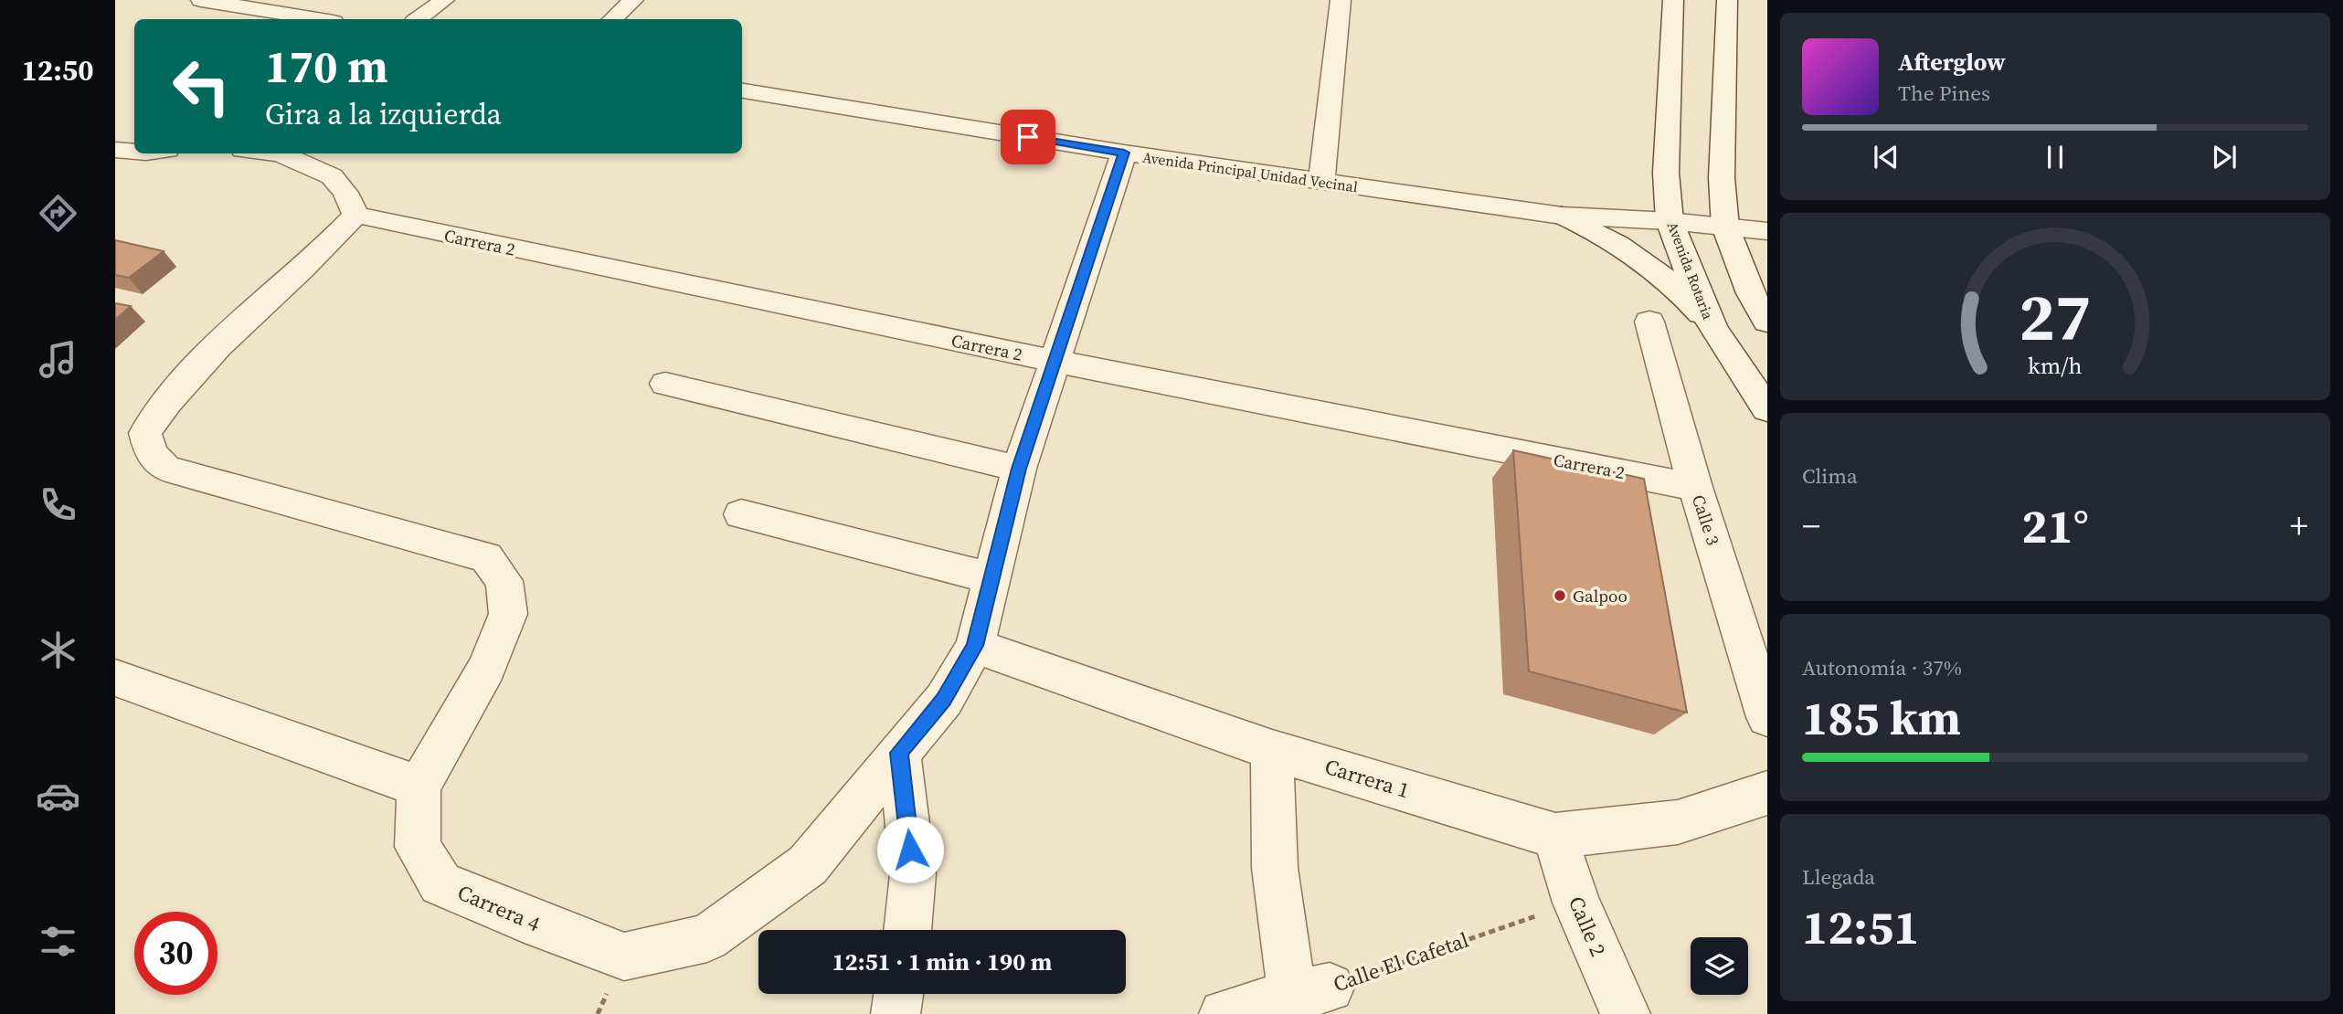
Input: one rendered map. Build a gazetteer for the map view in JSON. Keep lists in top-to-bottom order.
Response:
{
  "streets": {
    "street": [
      "Avenida Principal Unidad Vecinal",
      "Carrera 2",
      "Avenida Rotaria",
      "Calle 3",
      "Carrera 1",
      "Carrera 4",
      "Calle 2"
    ],
    "path": ["Calle El Cafetal"]
  },
  "crossings": [
    ["Avenida Principal Unidad Vecinal", "Avenida Rotaria"],
    ["Avenida Principal Unidad Vecinal", "Carrera 4"],
    ["Carrera 2", "Calle 3"],
    ["Carrera 2", "Carrera 4"],
    ["Carrera 1", "Carrera 4"],
    ["Carrera 1", "Calle 2"],
    ["Calle 2", "Calle El Cafetal"]
  ],
  "places": ["Galpoo"],
  "page": {
    "tabs": "12:50",
    "turn": ["170 m", "Gira a la izquierda"],
    "song": ["Afterglow", "The Pines"],
    "tile": [
      "Clima",
      ["Autonomía · 37%", "185 km"],
      ["Llegada", "12:51"]
    ],
    "heat": ["−", "21°", "+"],
    "limit": "30",
    "trip": "12:51 · 1 min · 190 m",
    "gauge": ["27", "km/h"]
  }
}
